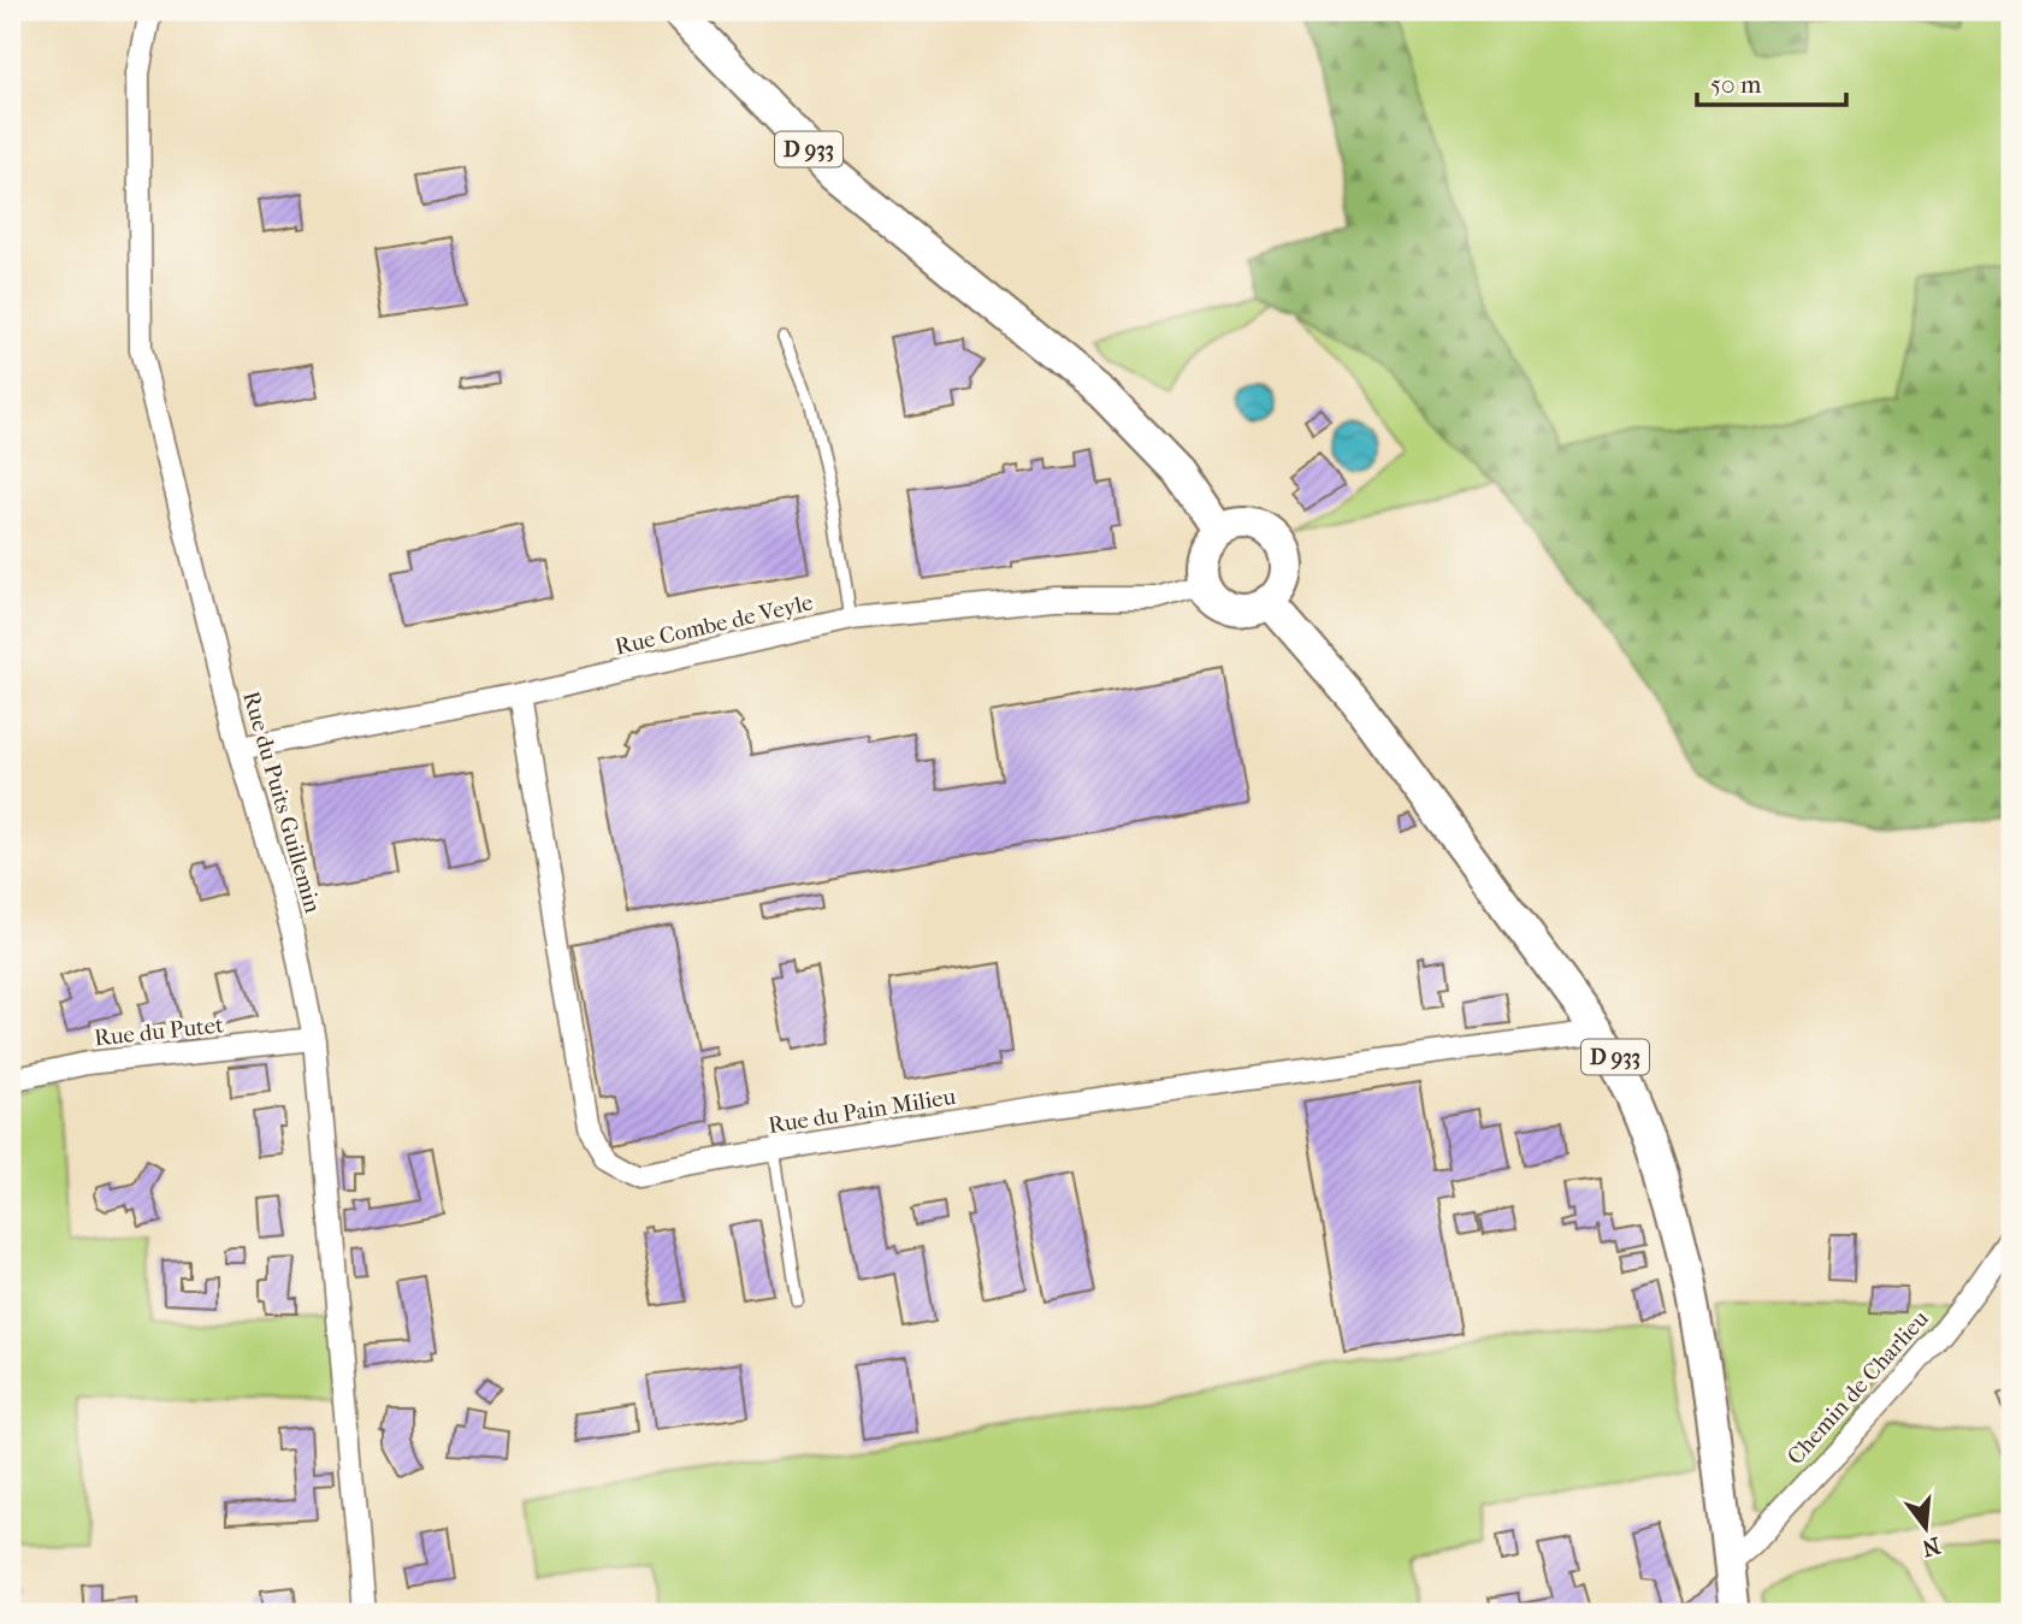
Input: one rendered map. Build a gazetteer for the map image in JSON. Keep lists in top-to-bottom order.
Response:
{
  "streets": {
    "main road": ["D 933"],
    "street": [
      "Rue Combe de Veyle",
      "Rue du Puits Guillemin",
      "Rue du Putet",
      "Rue du Pain Milieu",
      "Chemin de Charlieu"
    ]
  },
  "crossings": [
    ["D 933", "Rue Combe de Veyle"],
    ["D 933", "Rue du Pain Milieu"],
    ["D 933", "Chemin de Charlieu"],
    ["Rue Combe de Veyle", "Rue du Puits Guillemin"],
    ["Rue Combe de Veyle", "Rue du Pain Milieu"],
    ["Rue du Puits Guillemin", "Rue du Putet"]
  ],
  "scale_bar": "50 m",
  "north": "bottom"
}
